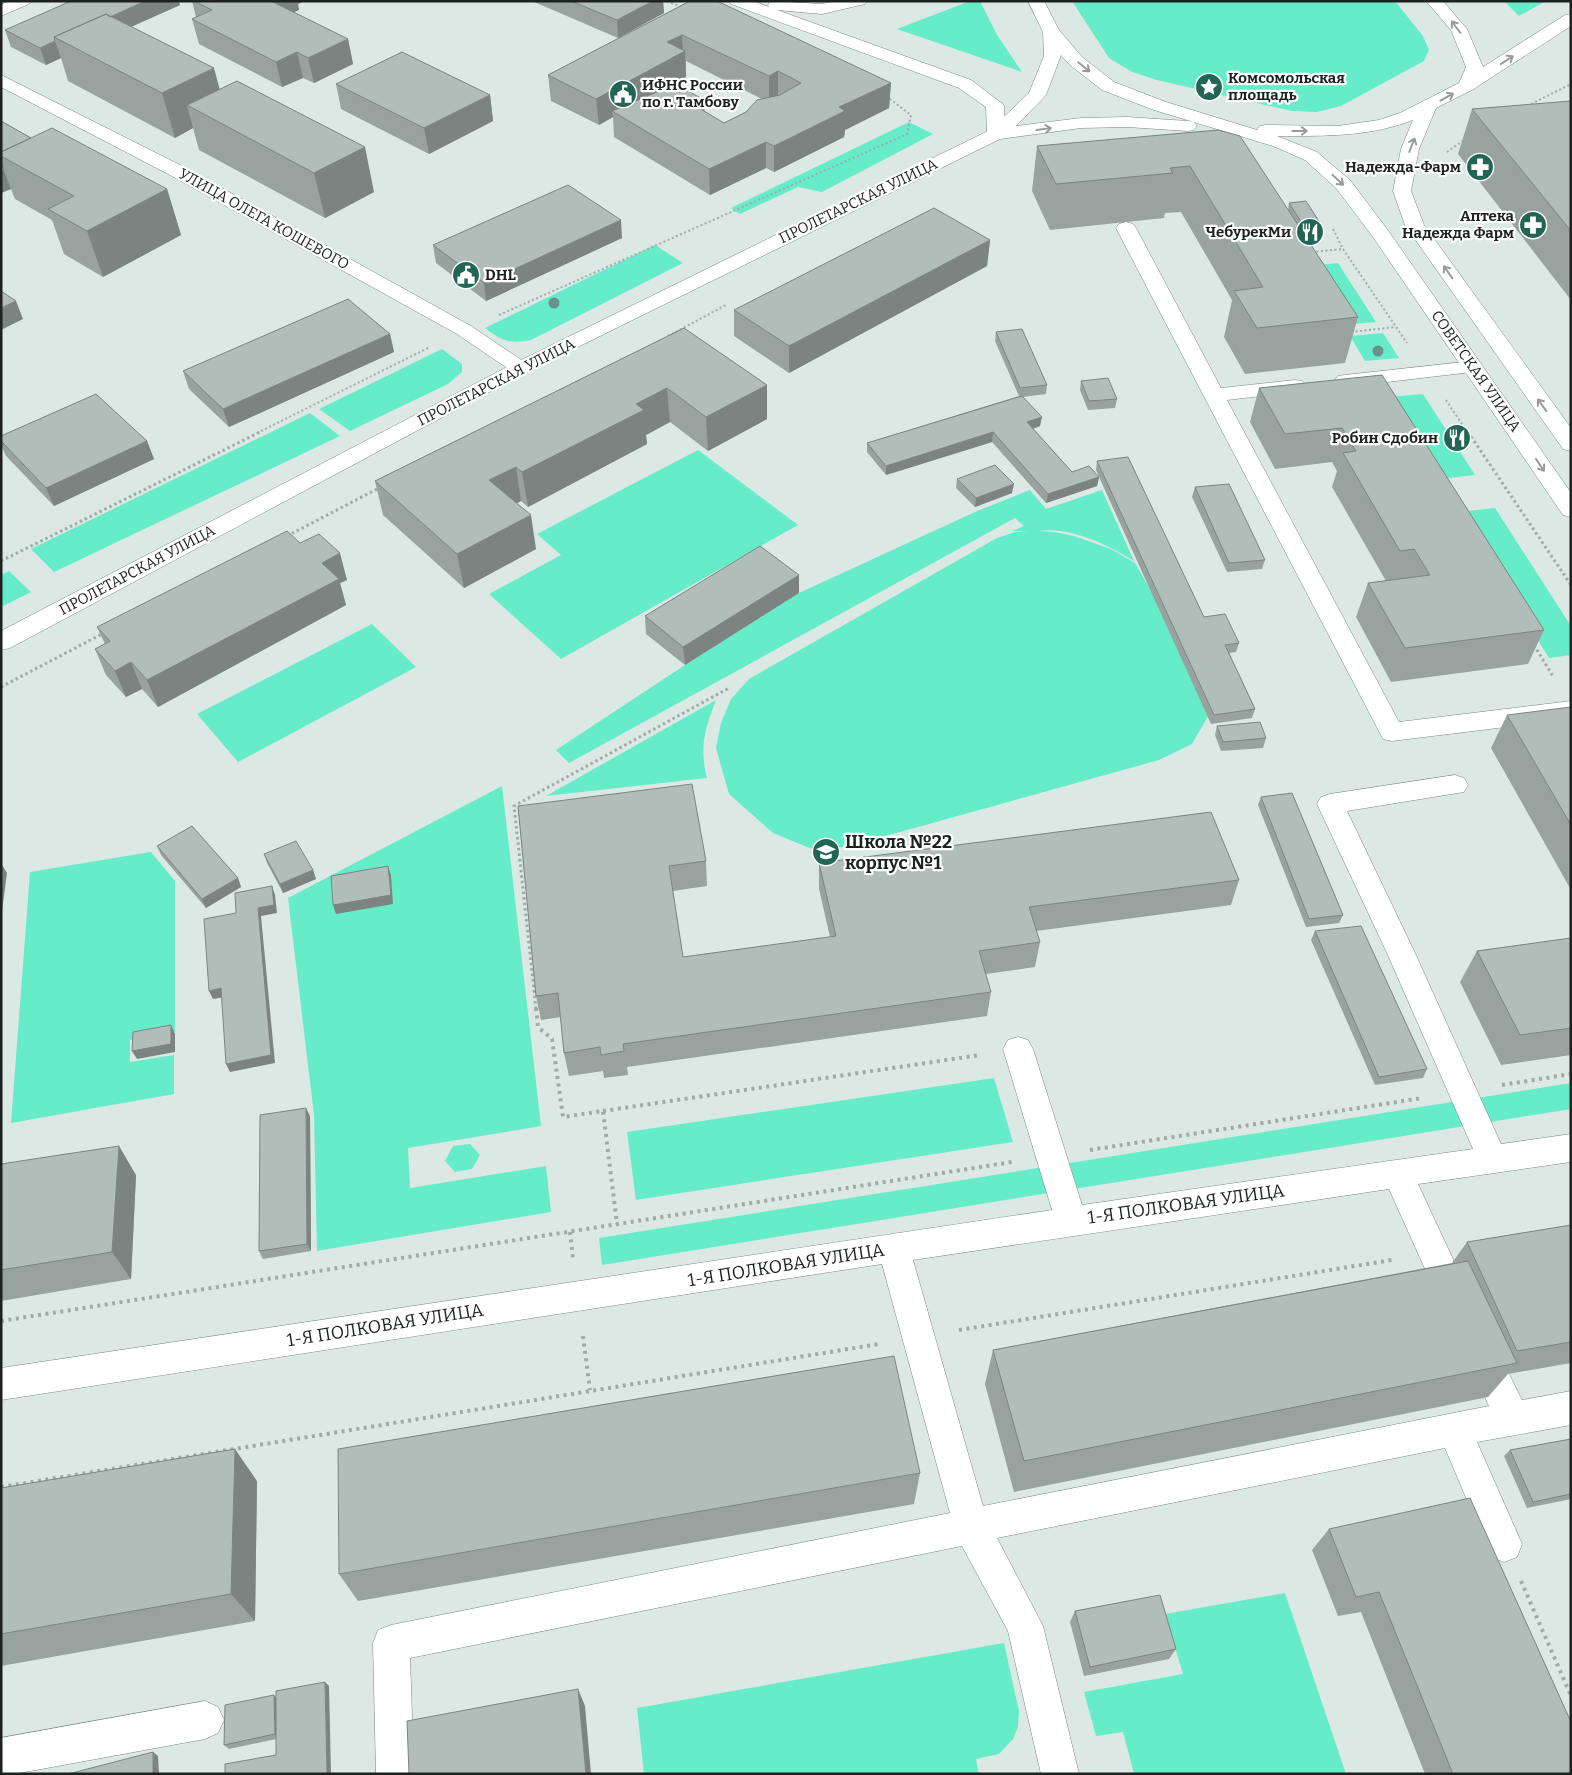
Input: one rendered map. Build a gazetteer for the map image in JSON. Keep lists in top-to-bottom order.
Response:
{
  "streets": {
    "main road": [
      "ПРОЛЕТАРСКАЯ УЛИЦА",
      "УЛИЦА ОЛЕГА КОШЕВОГО",
      "СОВЕТСКАЯ УЛИЦА",
      "1-Я ПОЛКОВАЯ УЛИЦА"
    ]
  },
  "crossings": [
    ["ПРОЛЕТАРСКАЯ УЛИЦА", "УЛИЦА ОЛЕГА КОШЕВОГО"]
  ],
  "one_way": ["СОВЕТСКАЯ УЛИЦА"],
  "places": {
    "place": ["Комсомольская площадь"],
    "public building": ["ИФНС России по г. Тамбову", "DHL"],
    "pharmacy": ["Надежда-Фарм", "Аптека Надежда Фарм"],
    "restaurant": ["ЧебурекМи", "Робин Сдобин"],
    "school or university": ["Школа №22 корпус №1"]
  }
}
